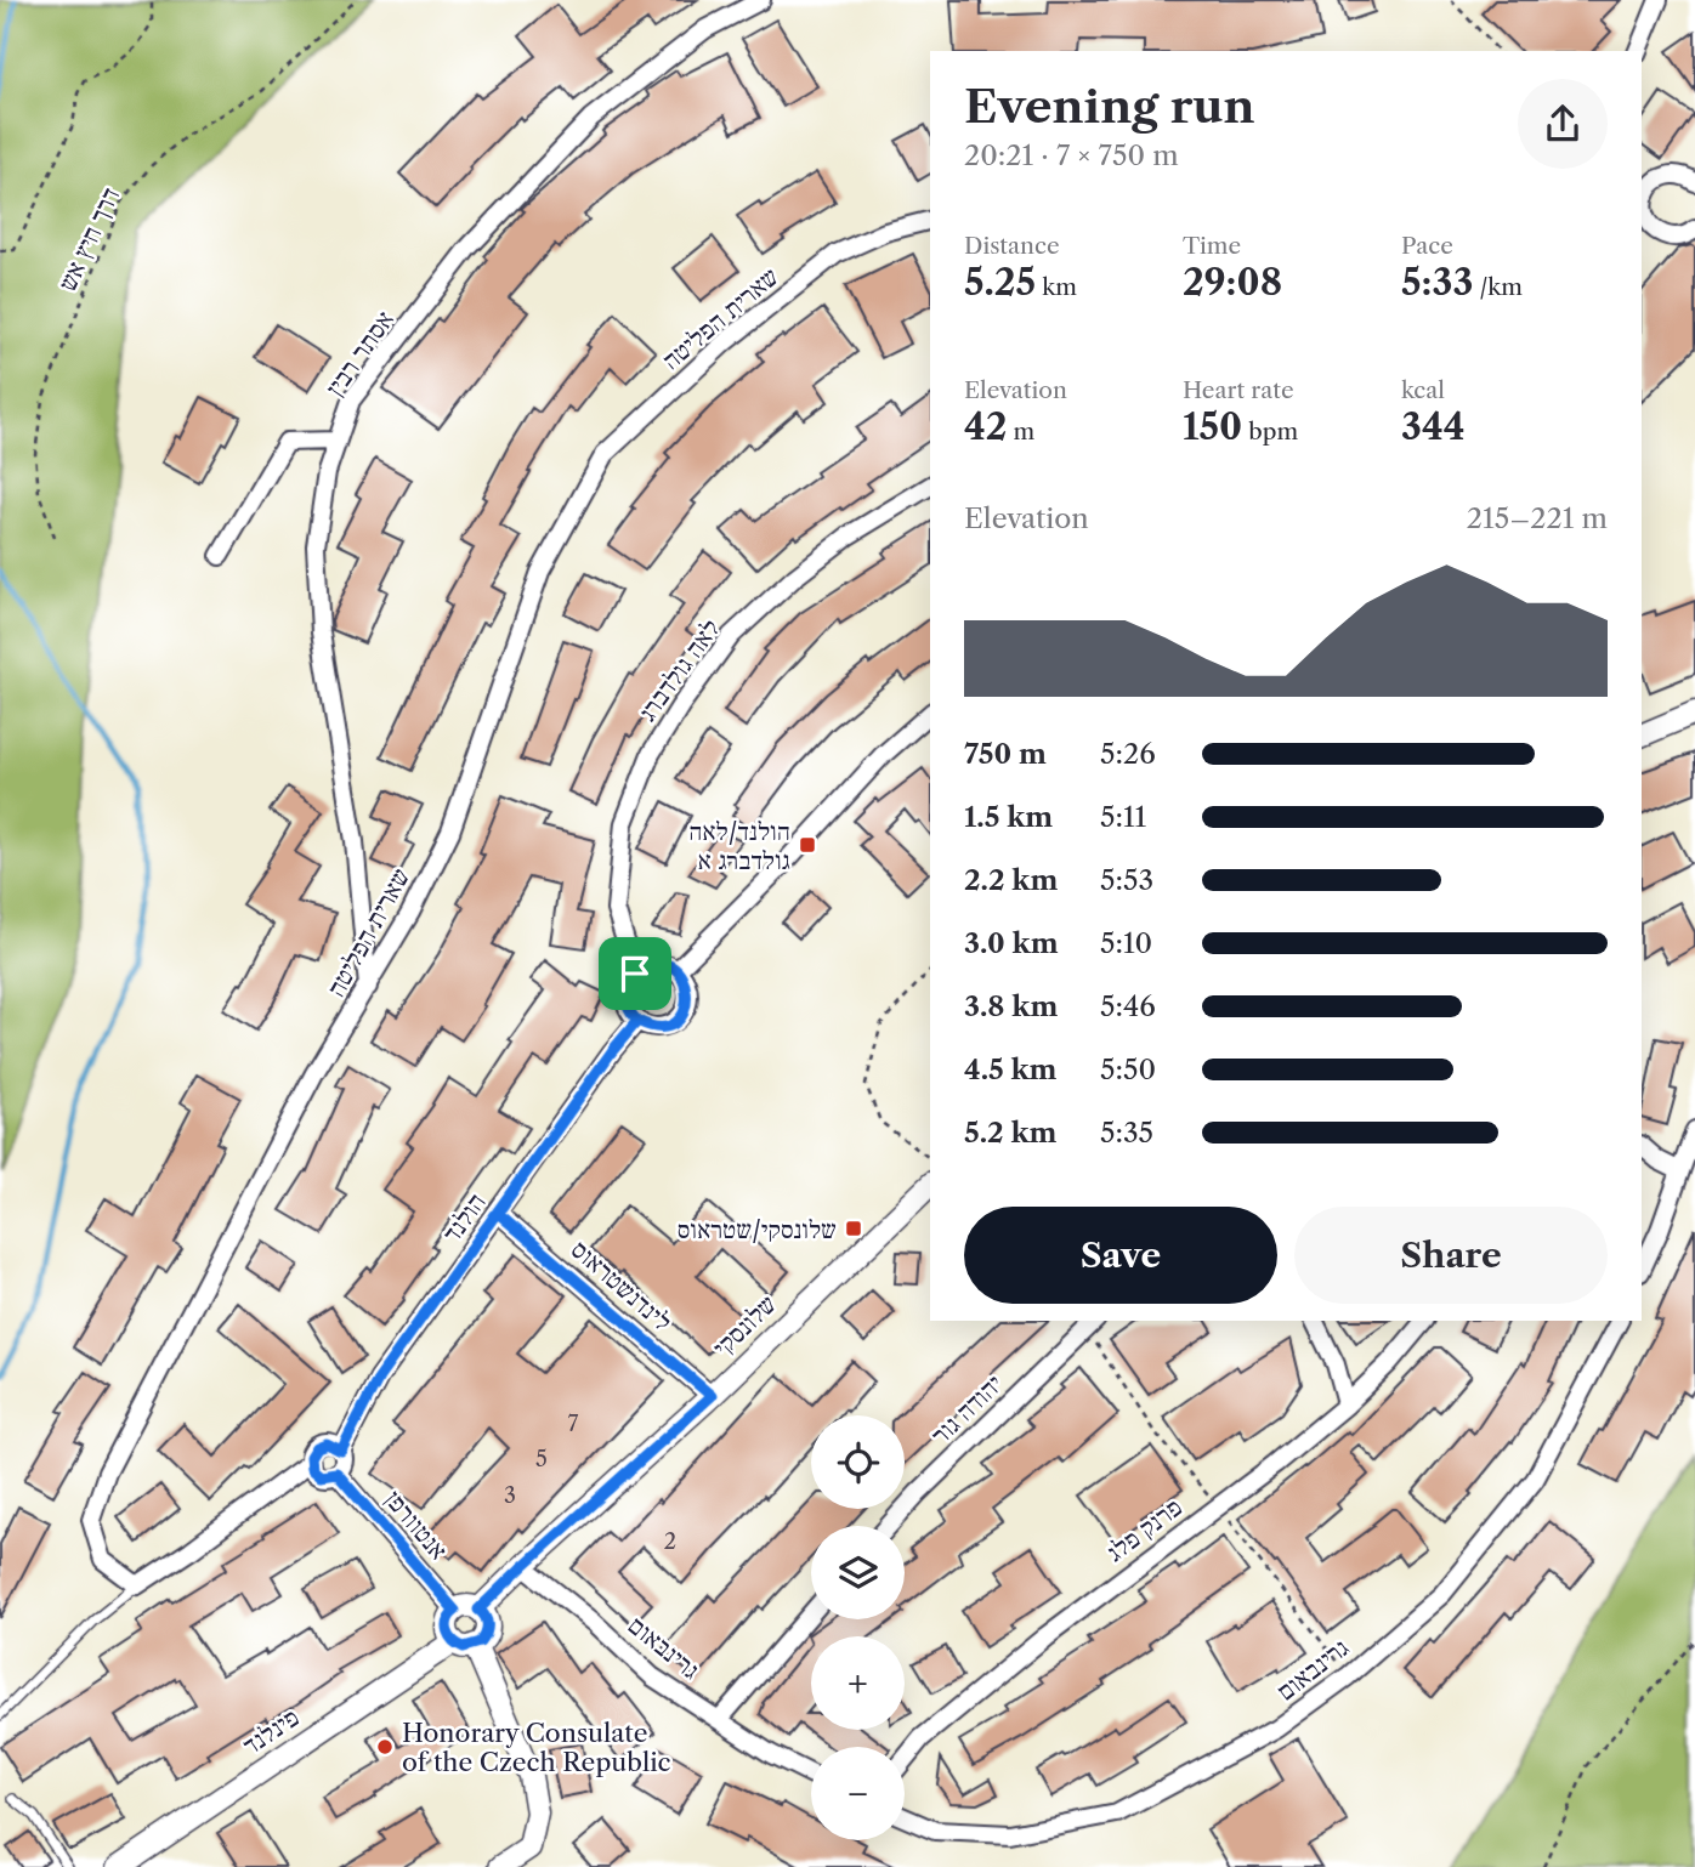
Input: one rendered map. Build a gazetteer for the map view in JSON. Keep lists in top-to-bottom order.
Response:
{
  "streets": {
    "street": [
      "שארית הפליטה",
      "אסתר רבין",
      "לאה גולדברג",
      "הולנד",
      "לינדנשטראוס",
      "שלונסקי",
      "יהודה גור",
      "אנטוורפן",
      "פרנק פלג",
      "גרינבאום",
      "פינלנד"
    ],
    "path": ["דרך חיץ אש"]
  },
  "crossings": [
    ["שארית הפליטה", "אסתר רבין"],
    ["לאה גולדברג", "הולנד"],
    ["הולנד", "לינדנשטראוס"],
    ["הולנד", "אנטוורפן"],
    ["לינדנשטראוס", "שלונסקי"],
    ["שלונסקי", "אנטוורפן"],
    ["שלונסקי", "גרינבאום"],
    ["שלונסקי", "פינלנד"],
    ["אנטוורפן", "פינלנד"]
  ],
  "places": {
    "transit": ["הולנד/לאה גולדברג א", "שלונסקי/שטראוס"],
    "other": ["Honorary Consulate of the Czech Republic"]
  },
  "house_numbers": [
    "7",
    "5",
    "3",
    "2"
  ],
  "page": {
    "heading": ["Evening run", "20:21 · 7 × 750 m"],
    "stats": [
      ["Distance", "5.25 km"],
      ["Time", "29:08"],
      ["Pace", "5:33 /km"],
      ["Elevation", "42 m"],
      ["Heart rate", "150 bpm"],
      ["kcal", "344"]
    ],
    "chart": ["Elevation", "215–221 m"],
    "list": [
      {
        "name": "750 m",
        "note": "5:26"
      },
      {
        "name": "1.5 km",
        "note": "5:11"
      },
      {
        "name": "2.2 km",
        "note": "5:53"
      },
      {
        "name": "3.0 km",
        "note": "5:10"
      },
      {
        "name": "3.8 km",
        "note": "5:46"
      },
      {
        "name": "4.5 km",
        "note": "5:50"
      },
      {
        "name": "5.2 km",
        "note": "5:35"
      }
    ],
    "buttons": ["Save", "Share"],
    "map_buttons": ["+", "−"]
  }
}
